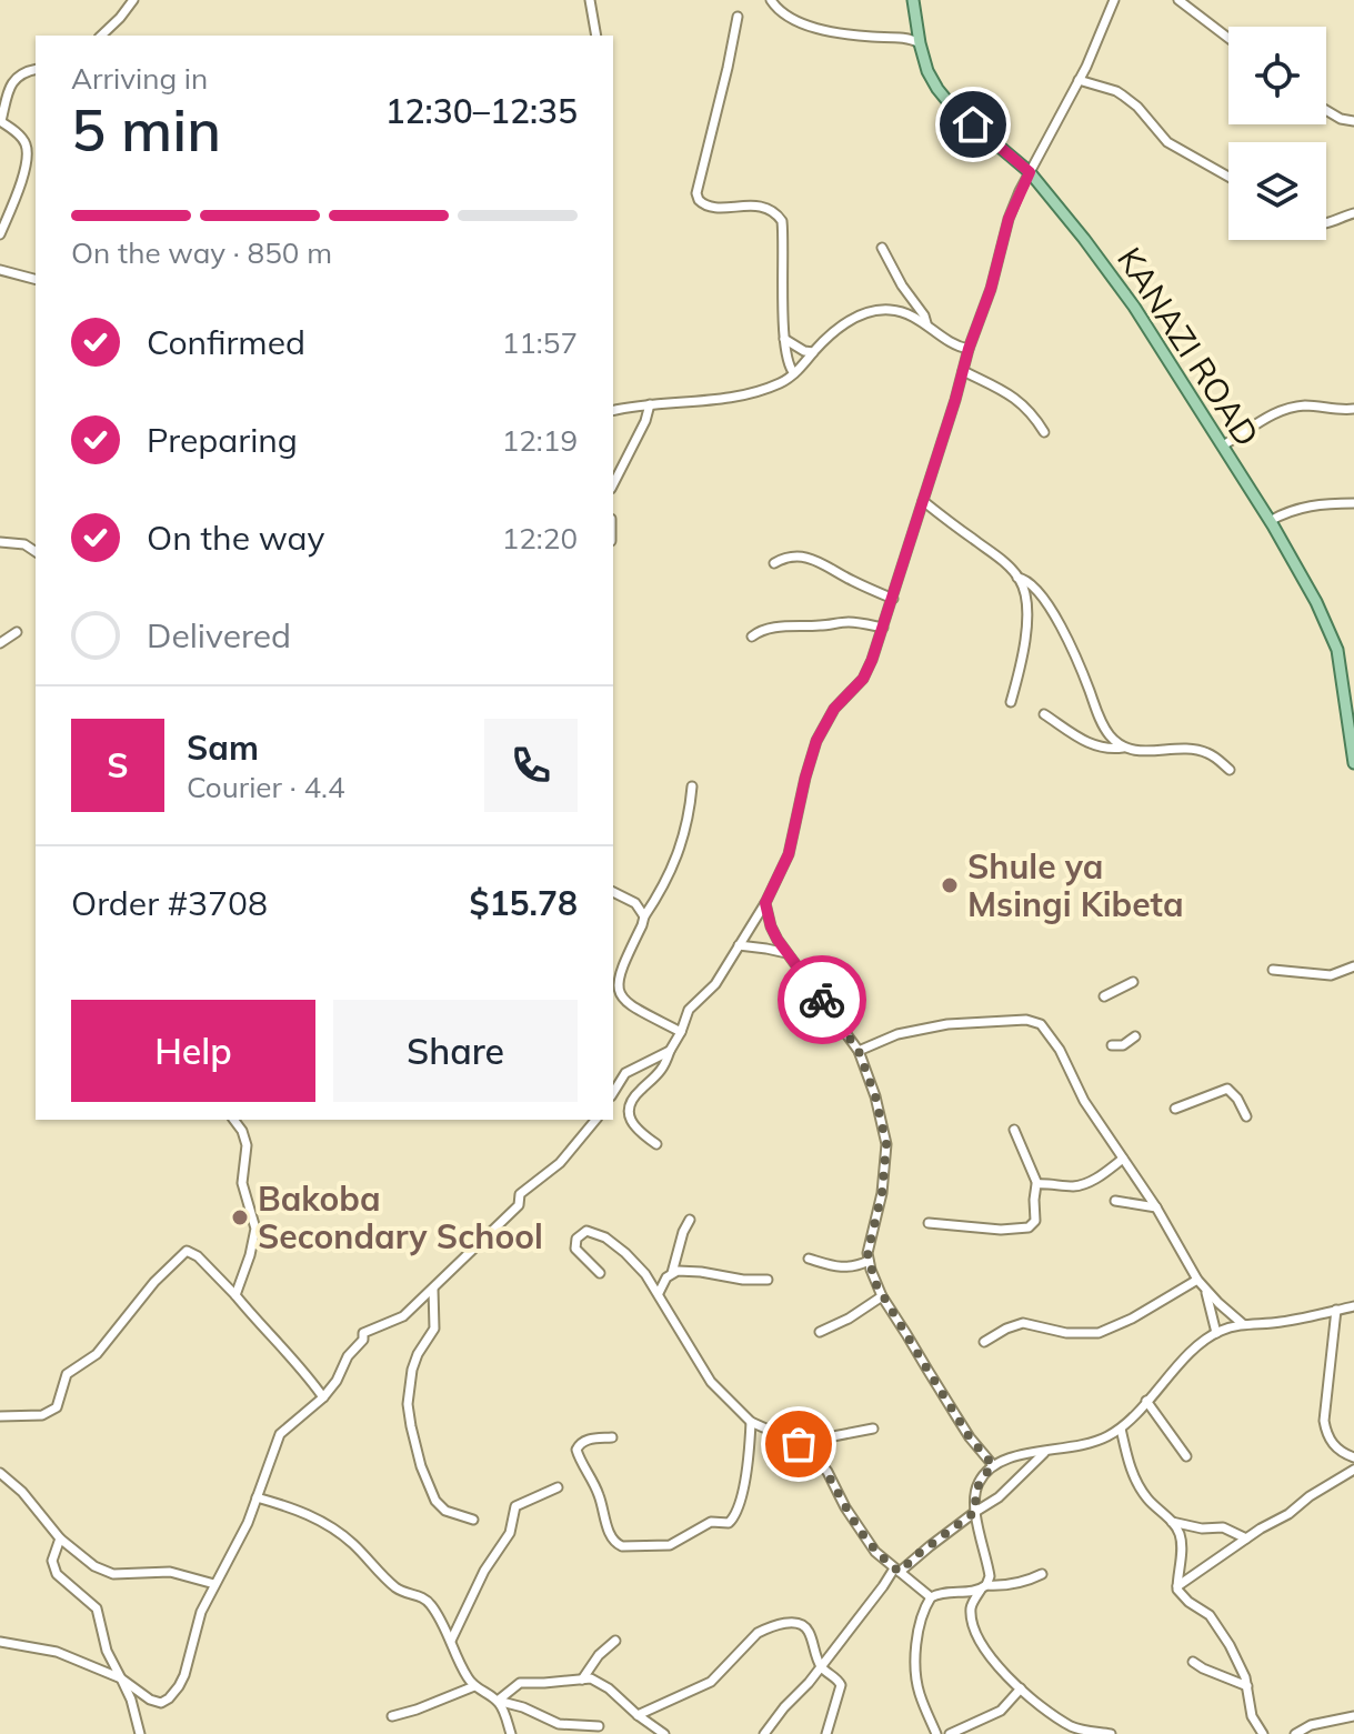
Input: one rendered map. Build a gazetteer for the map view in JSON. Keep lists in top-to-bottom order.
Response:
{
  "streets": {
    "main road": ["KANAZI ROAD"]
  },
  "places": ["Shule ya Msingi Kibeta", "Bakoba Secondary School"],
  "page": {
    "heading": ["5 min", "Arriving in", "12:30–12:35"],
    "panel": [
      "Sam",
      "Courier · 4.4",
      "Order #3708",
      "$15.78"
    ],
    "bar": "On the way · 850 m",
    "list": [
      ["Confirmed", "11:57"],
      ["Preparing", "12:19"],
      ["On the way", "12:20"],
      "Delivered"
    ],
    "round": "S",
    "buttons": ["Help", "Share"]
  }
}
